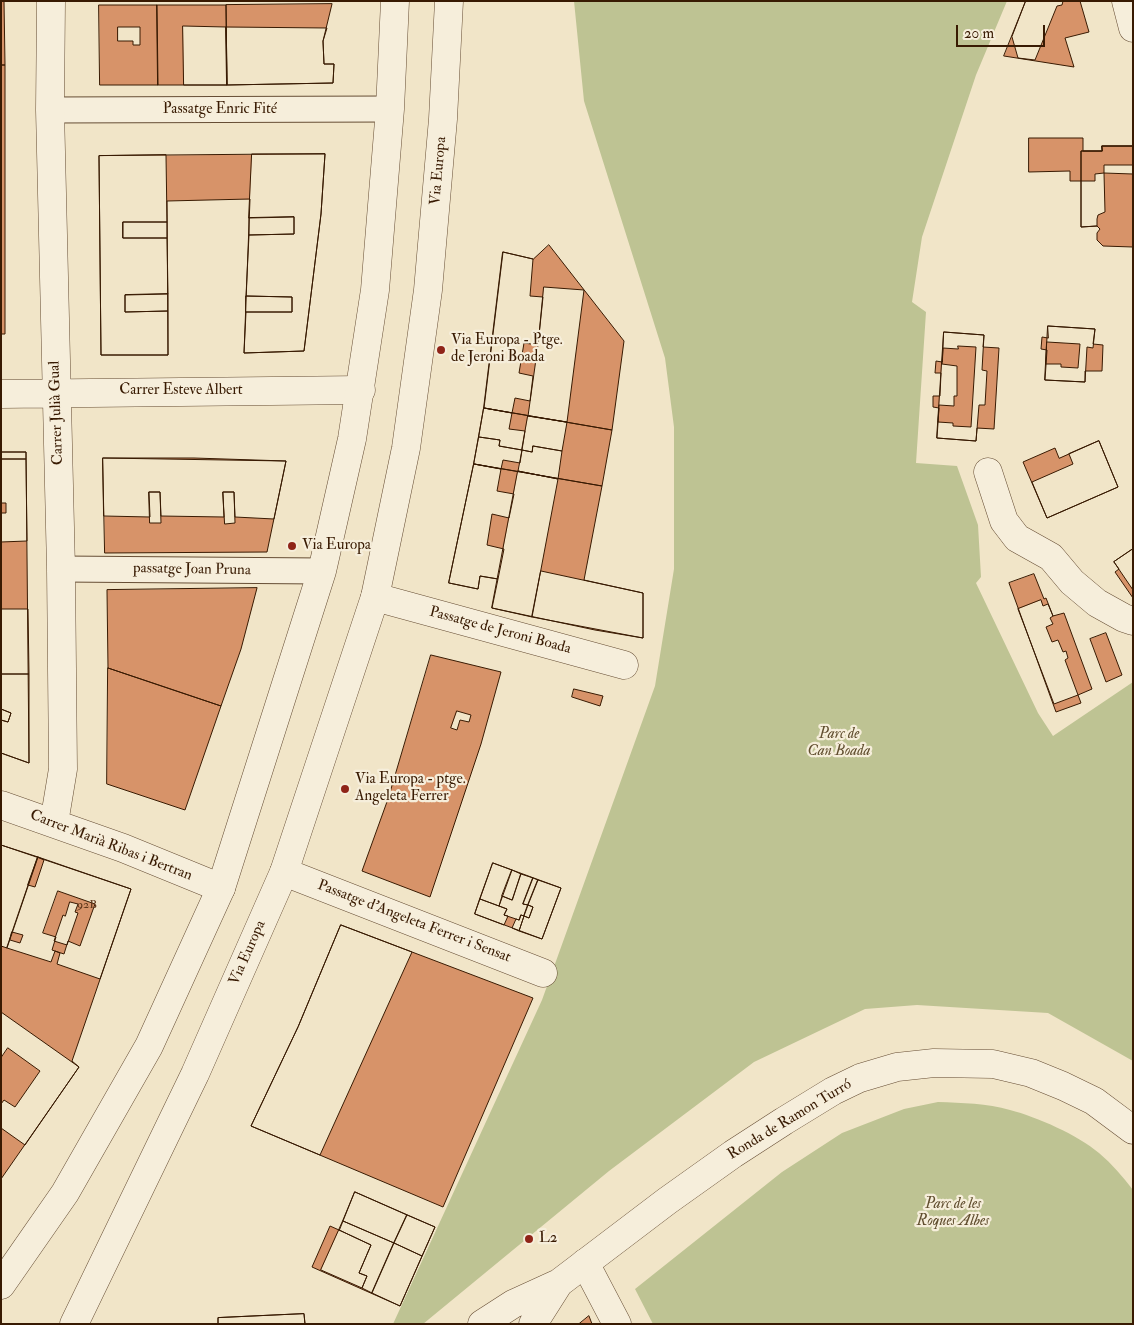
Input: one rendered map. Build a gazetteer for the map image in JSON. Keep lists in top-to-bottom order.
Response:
{
  "streets": {
    "street": [
      "Passatge Enric Fité",
      "Via Europa",
      "Carrer Esteve Albert",
      "Carrer Julià Gual",
      "passatge Joan Pruna",
      "Passatge de Jeroni Boada",
      "Carrer Marià Ribas i Bertran",
      "Passatge d'Angeleta Ferrer i Sensat",
      "Ronda de Ramon Turró"
    ]
  },
  "crossings": [
    ["Passatge Enric Fité", "Carrer Julià Gual"],
    ["Via Europa", "Passatge de Jeroni Boada"],
    ["Via Europa", "Passatge d'Angeleta Ferrer i Sensat"],
    ["Carrer Esteve Albert", "Carrer Julià Gual"],
    ["Carrer Julià Gual", "passatge Joan Pruna"],
    ["Carrer Julià Gual", "Carrer Marià Ribas i Bertran"]
  ],
  "parks": ["Parc de Can Boada", "Parc de les Roques Albes"],
  "places": [
    "Via Europa - Ptge. de Jeroni Boada",
    "Via Europa",
    "Via Europa - ptge. Angeleta Ferrer",
    "L2"
  ],
  "house_numbers": ["92B"],
  "scale_bar": "20 m"
}
